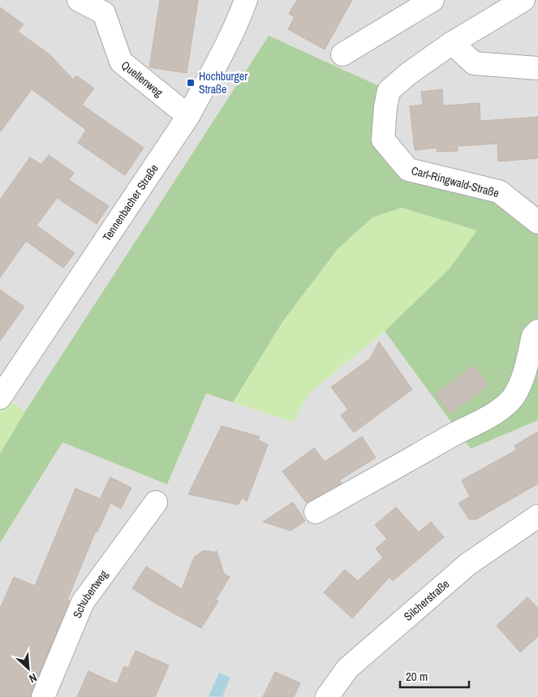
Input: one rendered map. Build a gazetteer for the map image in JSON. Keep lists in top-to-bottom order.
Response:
{
  "streets": {
    "street": [
      "Quellenweg",
      "Carl-Ringwald-Straße",
      "Tennenbacher Straße",
      "Schubertweg",
      "Silcherstraße"
    ]
  },
  "crossings": [
    ["Quellenweg", "Tennenbacher Straße"]
  ],
  "places": {
    "transit": ["Hochburger Straße"]
  },
  "scale_bar": "20 m",
  "north": "bottom right"
}
